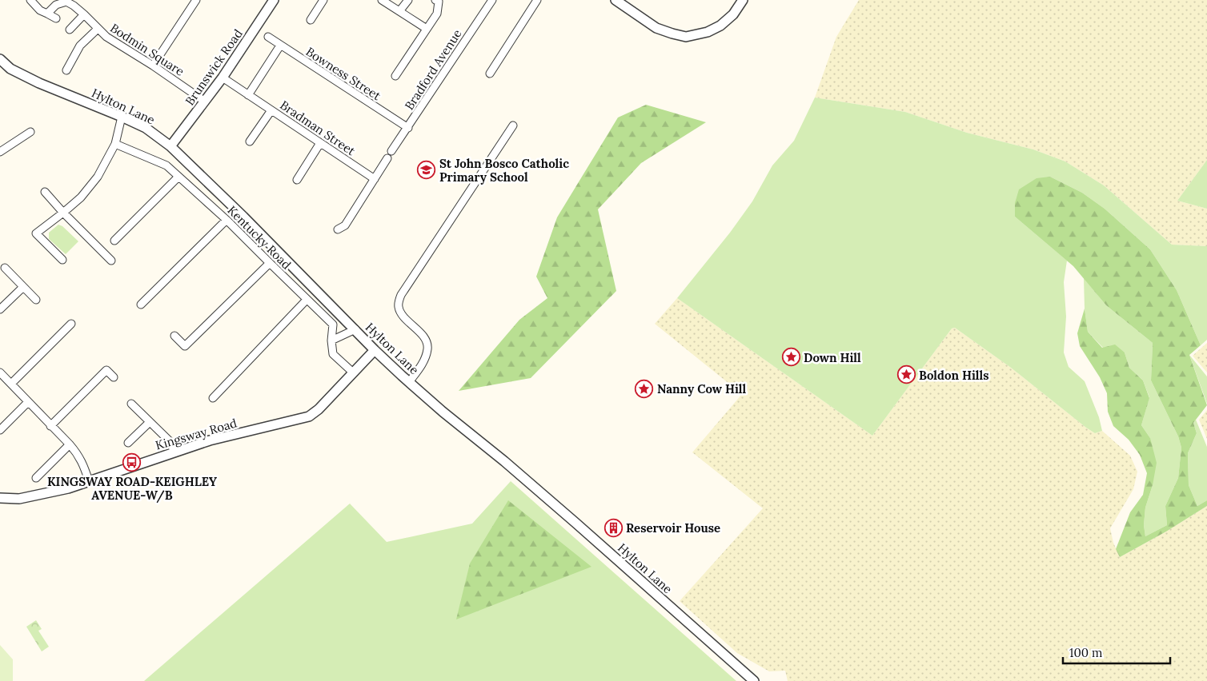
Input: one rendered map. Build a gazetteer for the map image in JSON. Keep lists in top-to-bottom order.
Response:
{
  "streets": {
    "street": [
      "Bodmin Square",
      "Brunswick Road",
      "Bradford Avenue",
      "Bowness Street",
      "Hylton Lane",
      "Bradman Street",
      "Kentucky Road",
      "Kingsway Road"
    ]
  },
  "crossings": [
    ["Bodmin Square", "Brunswick Road"],
    ["Brunswick Road", "Hylton Lane"],
    ["Brunswick Road", "Bradman Street"],
    ["Bradford Avenue", "Bowness Street"],
    ["Hylton Lane", "Kingsway Road"],
    ["Kentucky Road", "Kingsway Road"]
  ],
  "places": {
    "school or university": ["St John Bosco Catholic Primary School"],
    "place": ["Down Hill", "Boldon Hills", "Nanny Cow Hill"],
    "bus stop": ["KINGSWAY ROAD-KEIGHLEY AVENUE-W/B"],
    "building": ["Reservoir House"]
  },
  "scale_bar": "100 m"
}
